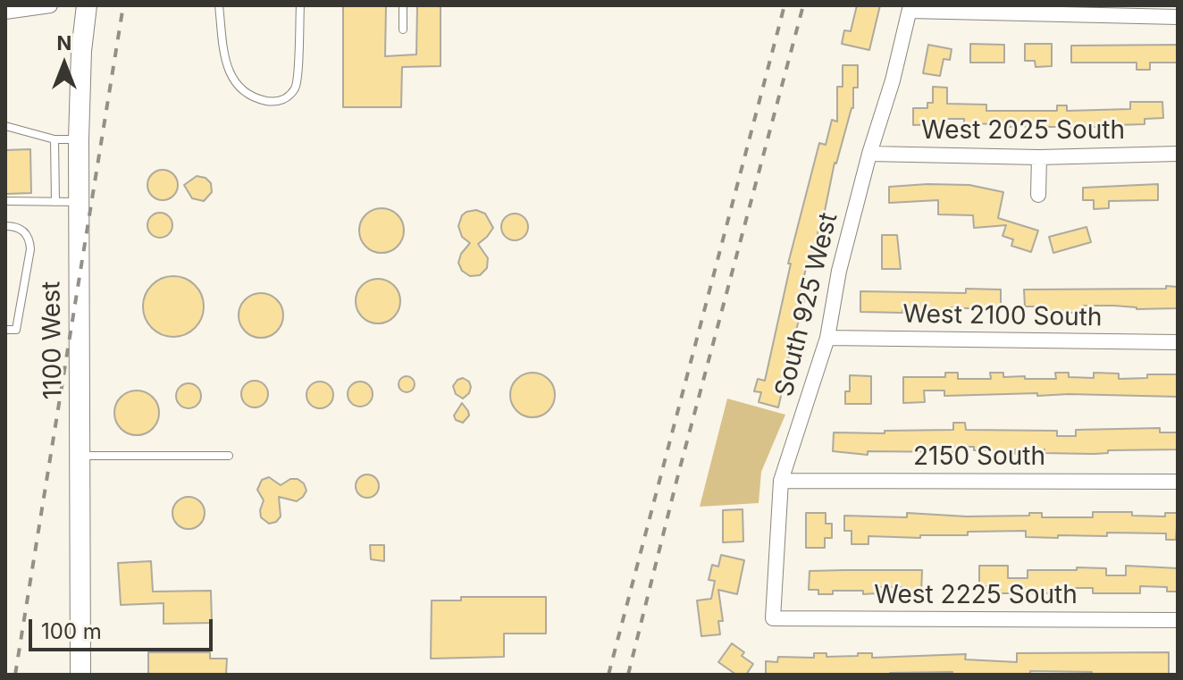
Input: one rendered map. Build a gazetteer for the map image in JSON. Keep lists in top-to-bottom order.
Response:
{
  "streets": {
    "street": [
      "West 2025 South",
      "South 925 West",
      "West 2100 South",
      "1100 West",
      "2150 South",
      "West 2225 South"
    ]
  },
  "crossings": [
    ["West 2025 South", "South 925 West"],
    ["South 925 West", "West 2100 South"],
    ["South 925 West", "2150 South"],
    ["South 925 West", "West 2225 South"]
  ],
  "scale_bar": "100 m",
  "north": "top"
}
